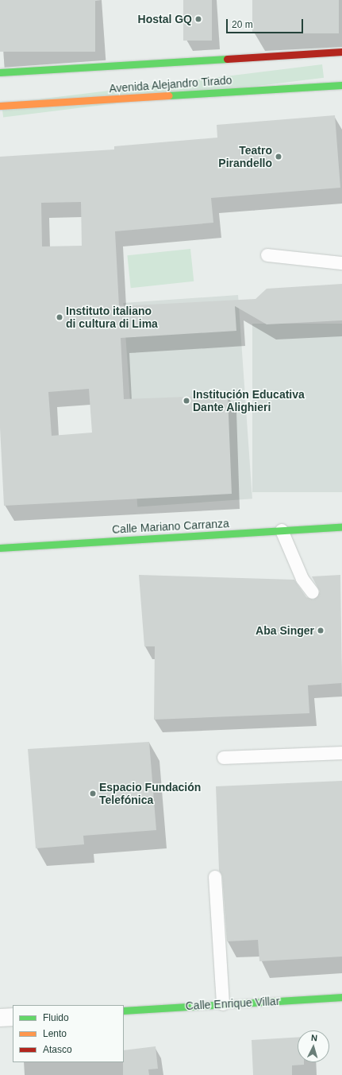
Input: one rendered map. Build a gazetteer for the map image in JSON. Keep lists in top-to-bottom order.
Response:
{
  "streets": {
    "main road": ["Avenida Alejandro Tirado", "Calle Mariano Carranza", "Calle Enrique Villar"]
  },
  "places": [
    "Hostal GQ",
    "Teatro Pirandello",
    "Instituto italiano di cultura di Lima",
    "Institución Educativa Dante Alighieri",
    "Aba Singer",
    "Espacio Fundación Telefónica"
  ],
  "legend": ["Fluido", "Lento", "Atasco"],
  "scale_bar": "20 m",
  "north": "top"
}
